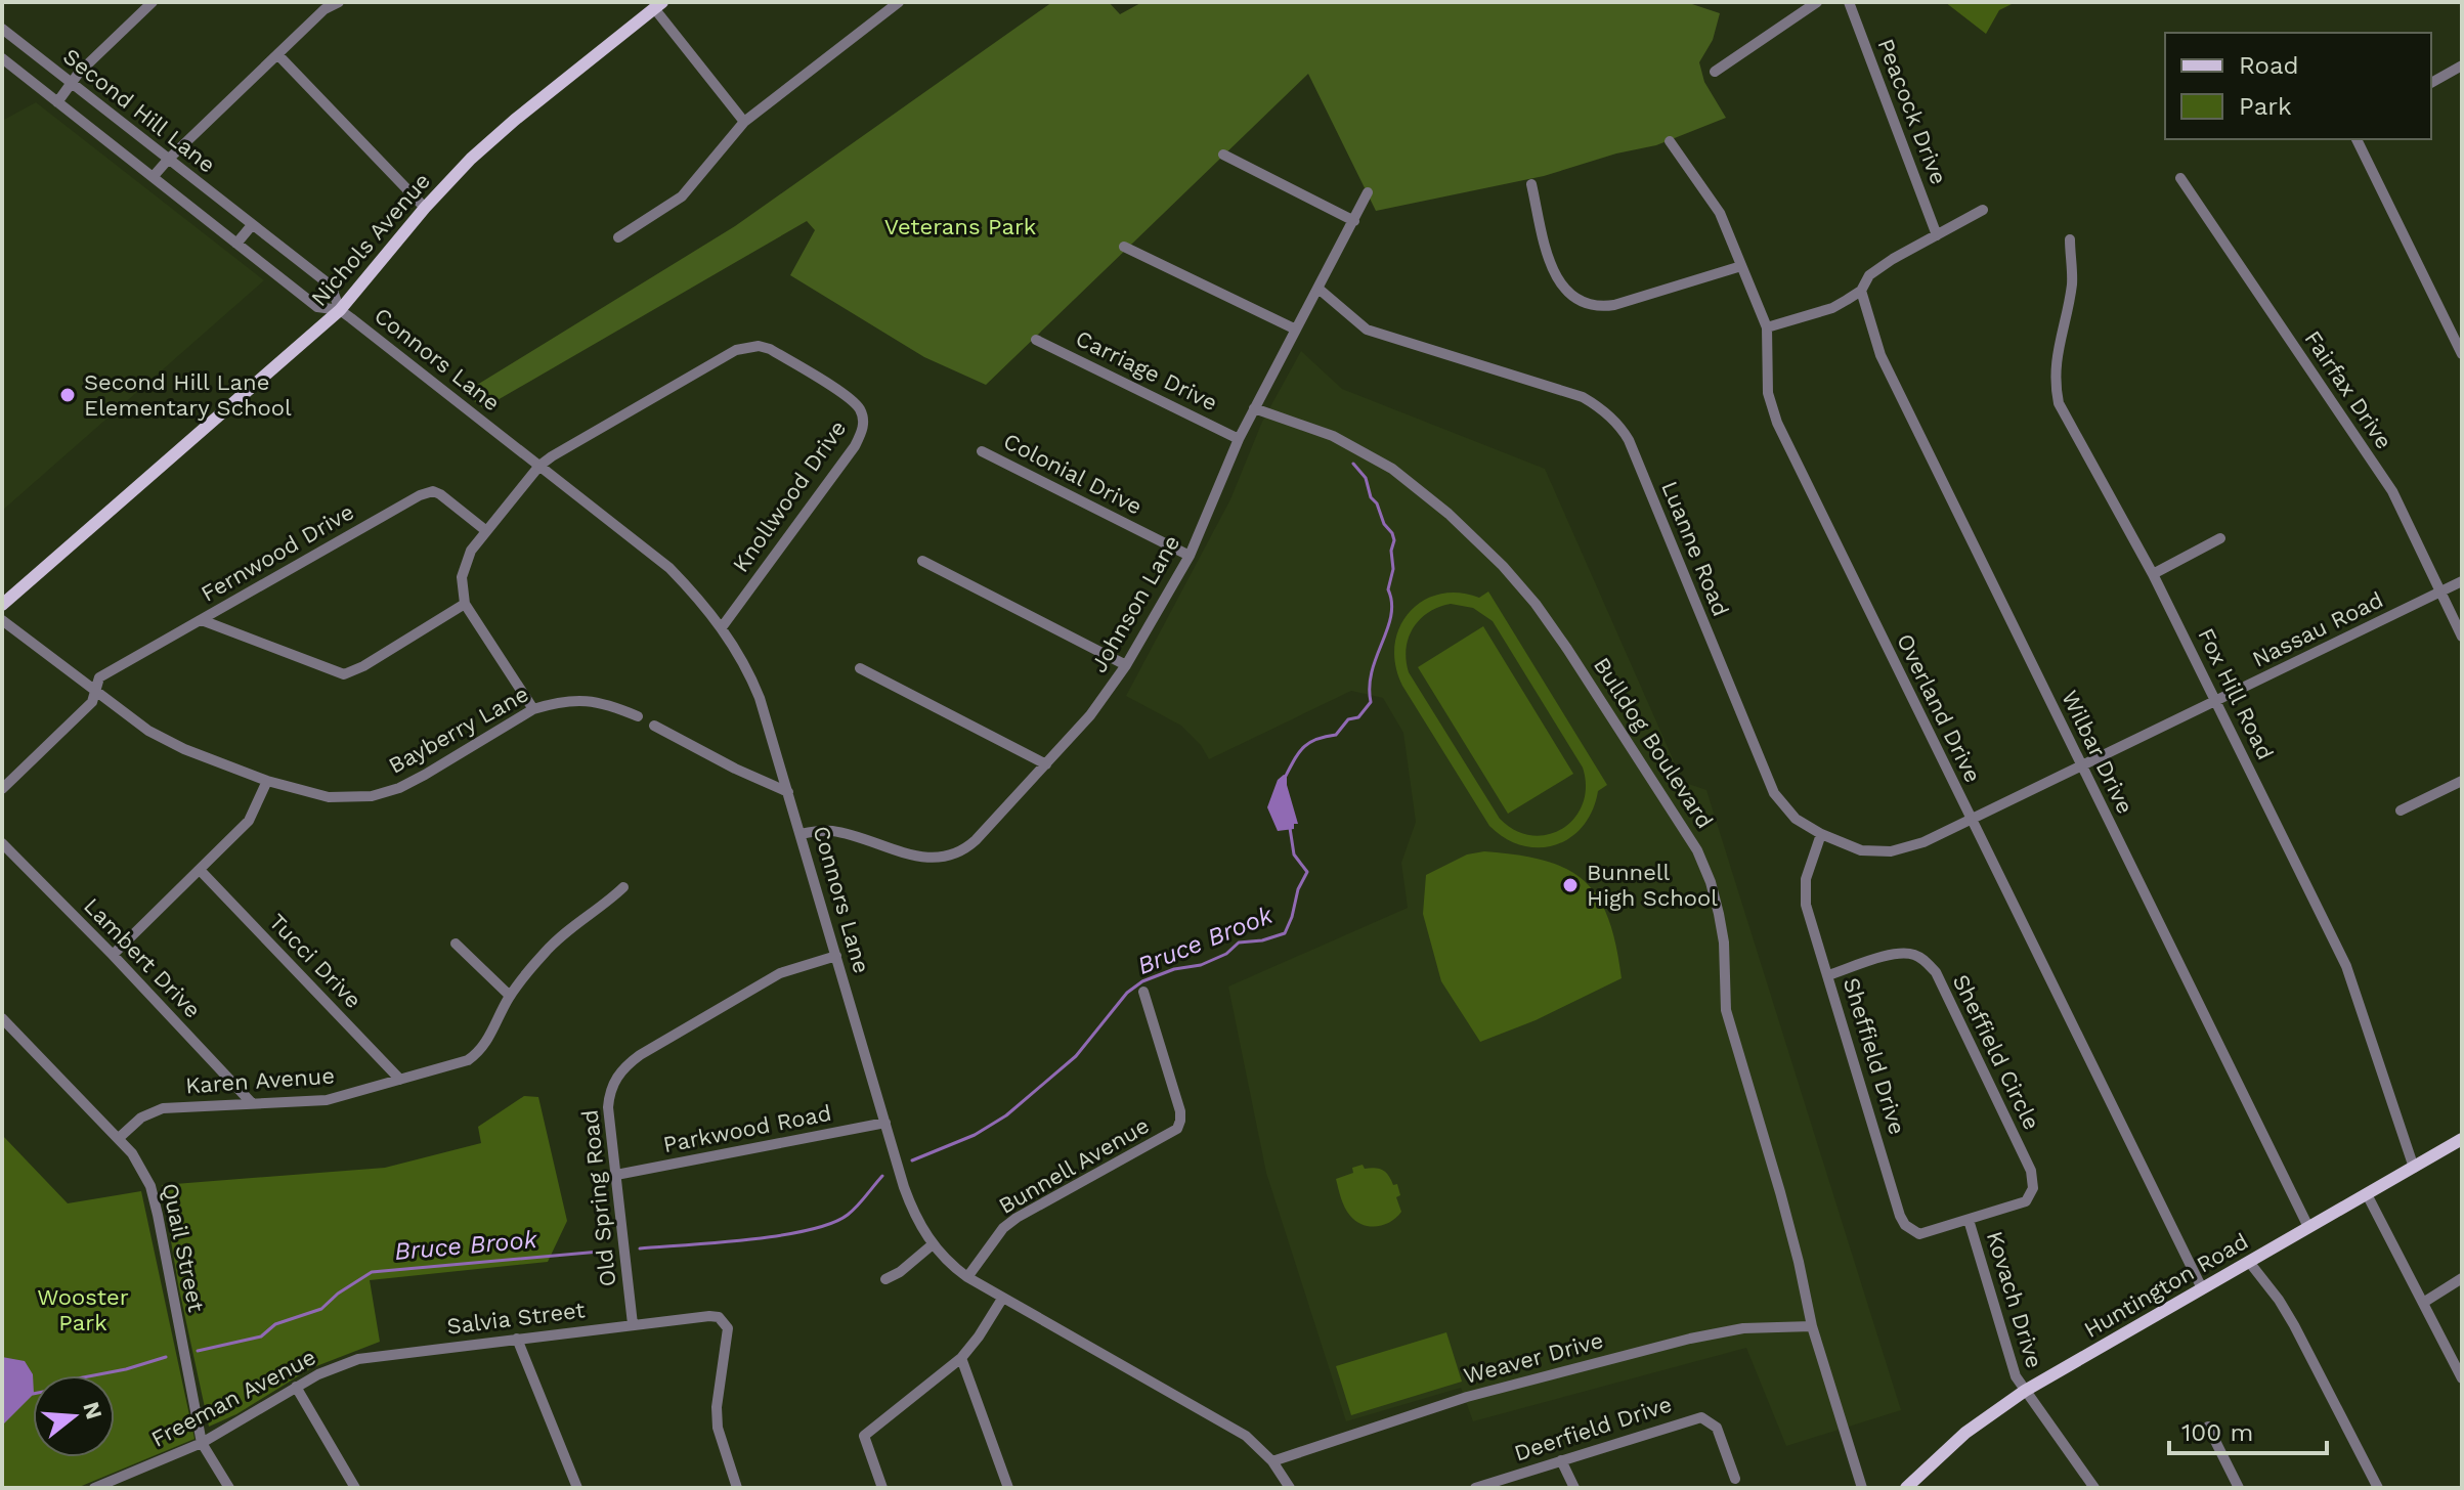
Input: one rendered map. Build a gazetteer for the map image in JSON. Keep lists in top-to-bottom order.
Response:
{
  "streets": {
    "main road": ["Nichols Avenue", "Huntington Road"],
    "street": [
      "Second Hill Lane",
      "Peacock Drive",
      "Connors Lane",
      "Carriage Drive",
      "Fairfax Drive",
      "Colonial Drive",
      "Knollwood Drive",
      "Luanne Road",
      "Fernwood Drive",
      "Johnson Lane",
      "Nassau Road",
      "Fox Hill Road",
      "Overland Drive",
      "Bayberry Lane",
      "Bulldog Boulevard",
      "Wilbar Drive",
      "Lambert Drive",
      "Tucci Drive",
      "Sheffield Circle",
      "Sheffield Drive",
      "Karen Avenue",
      "Parkwood Road",
      "Bunnell Avenue",
      "Old Spring Road",
      "Quail Street",
      "Kovach Drive",
      "Salvia Street",
      "Weaver Drive",
      "Freeman Avenue",
      "Deerfield Drive"
    ]
  },
  "crossings": [
    ["Second Hill Lane", "Nichols Avenue"],
    ["Second Hill Lane", "Connors Lane"],
    ["Nichols Avenue", "Connors Lane"],
    ["Connors Lane", "Knollwood Drive"],
    ["Connors Lane", "Johnson Lane"],
    ["Connors Lane", "Parkwood Road"],
    ["Connors Lane", "Bunnell Avenue"],
    ["Connors Lane", "Old Spring Road"],
    ["Connors Lane", "Weaver Drive"],
    ["Carriage Drive", "Johnson Lane"],
    ["Fairfax Drive", "Nassau Road"],
    ["Colonial Drive", "Johnson Lane"],
    ["Knollwood Drive", "Fernwood Drive"],
    ["Luanne Road", "Johnson Lane"],
    ["Luanne Road", "Nassau Road"],
    ["Luanne Road", "Overland Drive"],
    ["Luanne Road", "Sheffield Drive"],
    ["Fernwood Drive", "Bayberry Lane"],
    ["Johnson Lane", "Bulldog Boulevard"],
    ["Nassau Road", "Fox Hill Road"],
    ["Nassau Road", "Overland Drive"],
    ["Nassau Road", "Wilbar Drive"],
    ["Fox Hill Road", "Huntington Road"],
    ["Overland Drive", "Huntington Road"],
    ["Bulldog Boulevard", "Weaver Drive"],
    ["Wilbar Drive", "Huntington Road"],
    ["Lambert Drive", "Karen Avenue"],
    ["Tucci Drive", "Karen Avenue"],
    ["Sheffield Circle", "Sheffield Drive"],
    ["Sheffield Circle", "Kovach Drive"],
    ["Sheffield Drive", "Kovach Drive"],
    ["Karen Avenue", "Quail Street"],
    ["Parkwood Road", "Old Spring Road"],
    ["Old Spring Road", "Salvia Street"],
    ["Quail Street", "Freeman Avenue"],
    ["Huntington Road", "Kovach Drive"],
    ["Salvia Street", "Freeman Avenue"]
  ],
  "water": ["Bruce Brook"],
  "parks": ["Veterans Park", "Wooster Park"],
  "places": ["Second Hill Lane Elementary School", "Bunnell High School"],
  "legend": ["Road", "Park"],
  "scale_bar": "100 m",
  "north": "right"
}
